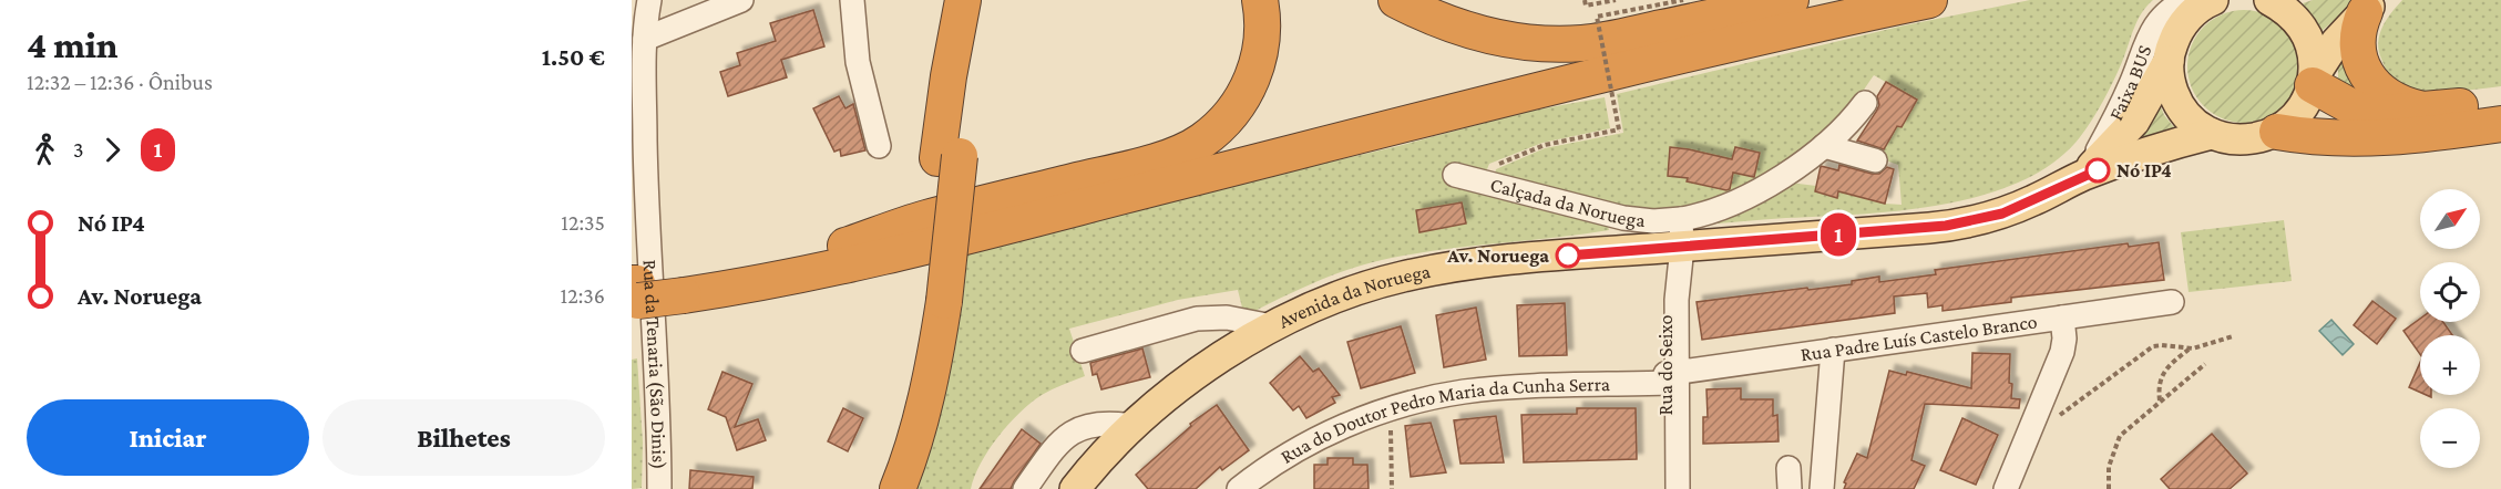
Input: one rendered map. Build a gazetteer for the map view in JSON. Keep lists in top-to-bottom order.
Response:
{
  "streets": {
    "main road": ["Avenida da Noruega"],
    "street": [
      "Faixa BUS",
      "Calçada da Noruega",
      "Rua Padre Luís Castelo Branco",
      "Rua da Tenaria (São Dinis)",
      "Rua do Seixo",
      "Rua do Doutor Pedro Maria da Cunha Serra"
    ]
  },
  "crossings": [
    ["Faixa BUS", "Avenida da Noruega"],
    ["Calçada da Noruega", "Avenida da Noruega"],
    ["Calçada da Noruega", "Rua do Seixo"],
    ["Avenida da Noruega", "Rua do Seixo"],
    ["Rua Padre Luís Castelo Branco", "Rua do Seixo"],
    ["Rua Padre Luís Castelo Branco", "Rua do Doutor Pedro Maria da Cunha Serra"],
    ["Rua do Seixo", "Rua do Doutor Pedro Maria da Cunha Serra"]
  ],
  "places": ["Nó IP4", "Av. Noruega"],
  "lines": ["bus line 1"],
  "north": "top right",
  "page": {
    "heading": ["4 min", "12:32 – 12:36 · Ônibus", "1.50 €"],
    "on_map": "1",
    "legs": ["3", "1"],
    "list": [
      {
        "name": "Nó IP4",
        "value": "12:35"
      },
      {
        "name": "Av. Noruega",
        "value": "12:36"
      }
    ],
    "map_buttons": ["+", "−"],
    "buttons": ["Iniciar", "Bilhetes"]
  }
}
